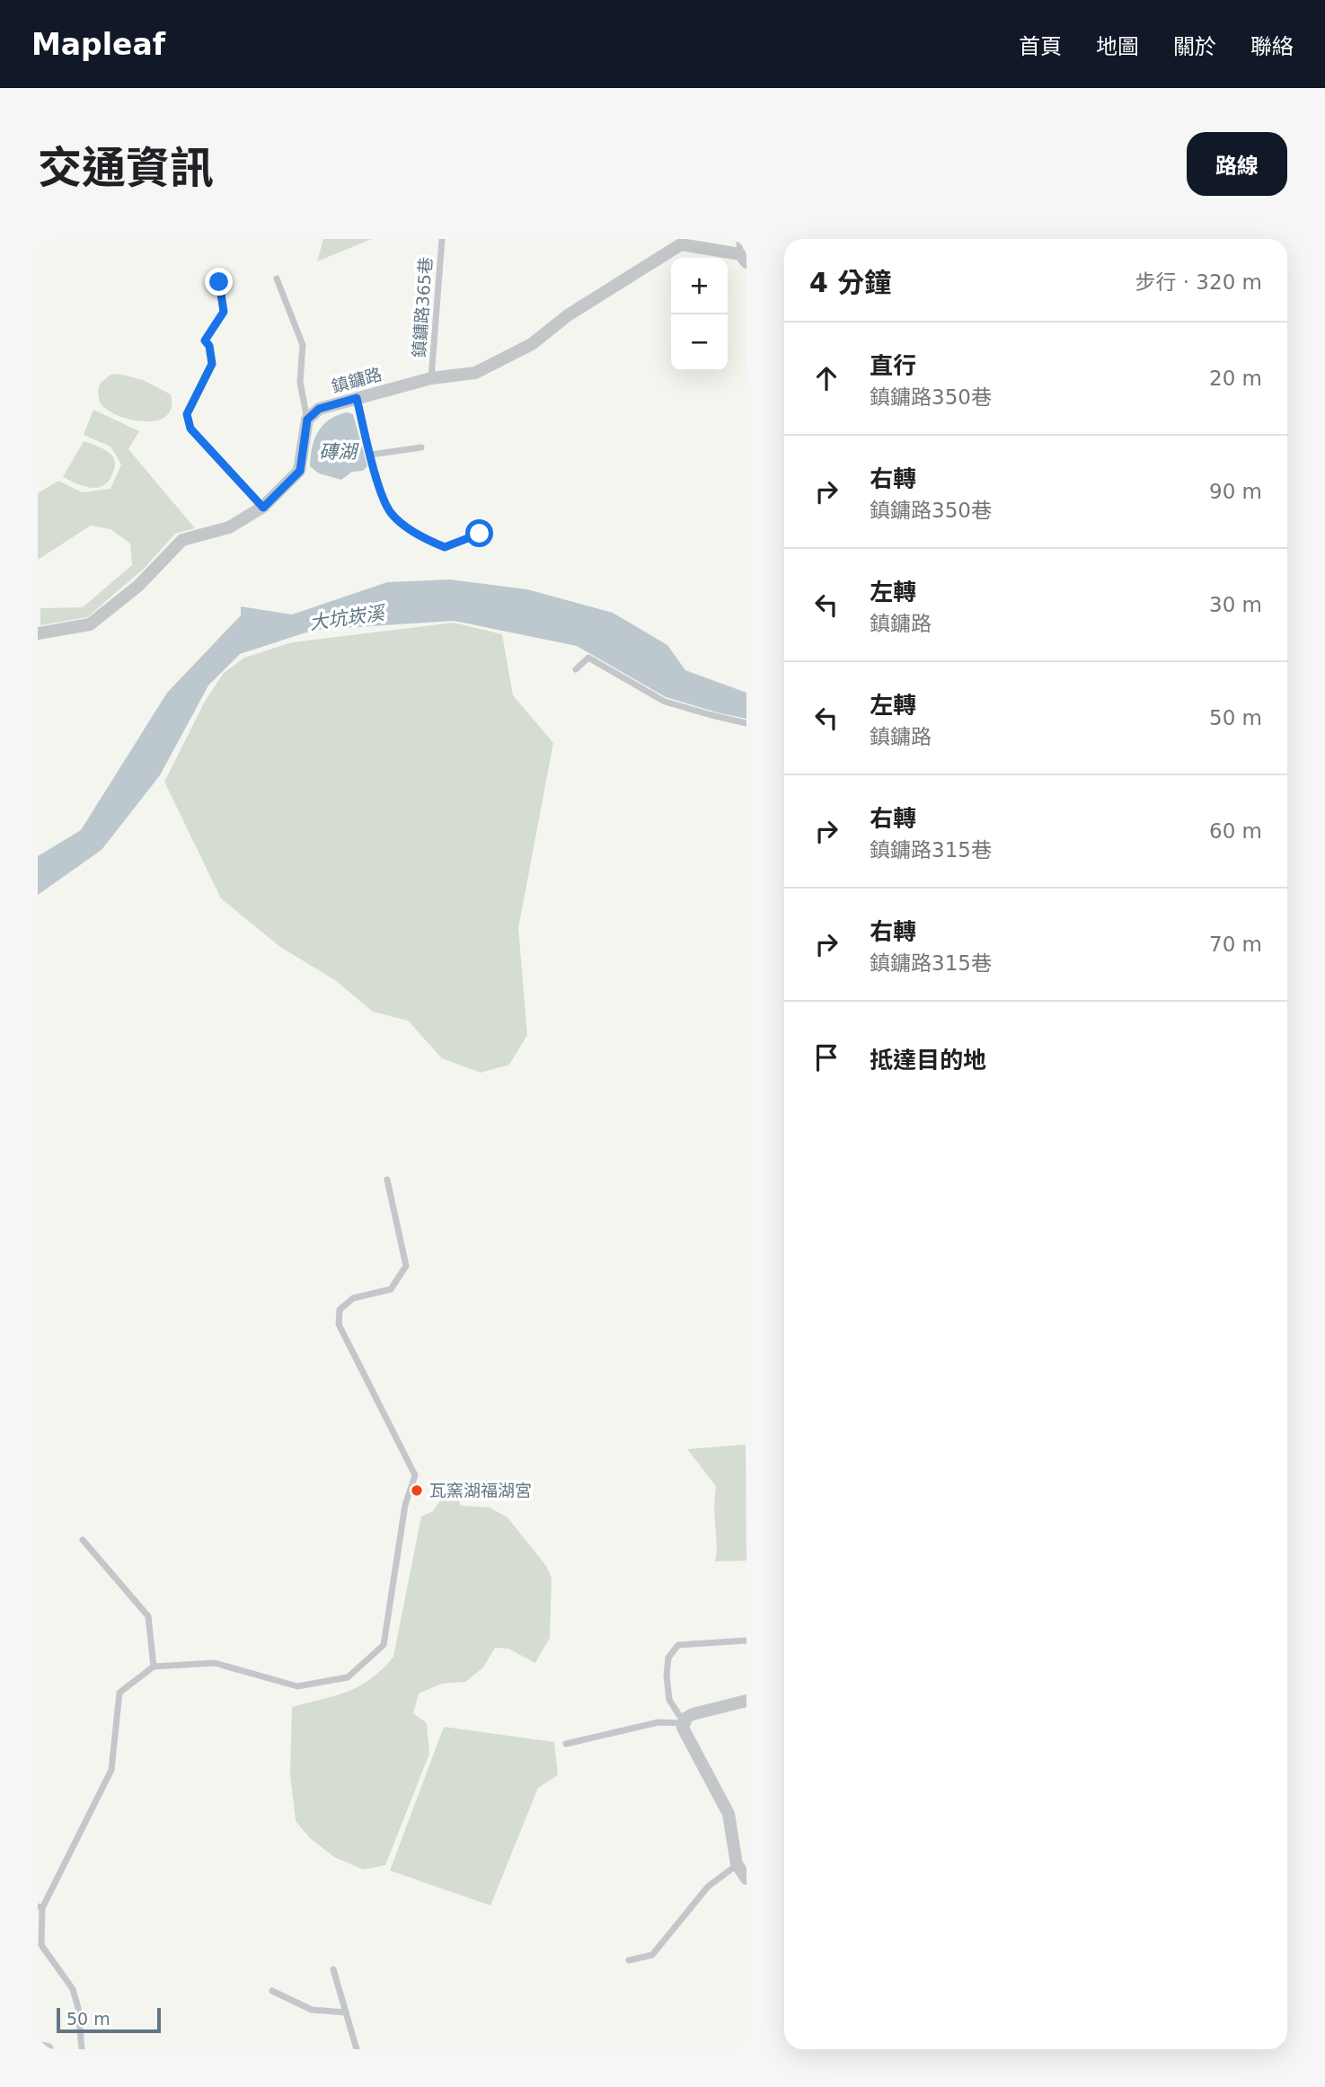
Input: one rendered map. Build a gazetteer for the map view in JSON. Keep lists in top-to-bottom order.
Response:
{
  "streets": {
    "street": ["鎮鏞路"],
    "lane": ["鎮鏞路365巷"]
  },
  "crossings": [
    ["鎮鏞路365巷", "鎮鏞路"]
  ],
  "water": ["磚湖", "大坑崁溪"],
  "places": ["瓦窯湖福湖宮"],
  "scale_bar": "50 m",
  "page": {
    "header": "Mapleaf",
    "nav": [
      "首頁",
      "地圖",
      "關於",
      "聯絡"
    ],
    "title": "交通資訊",
    "buttons": "路線",
    "heading": ["4 分鐘", "步行 · 320 m"],
    "map_buttons": ["+", "−"],
    "list": [
      ["直行", "鎮鏞路350巷", "20 m"],
      ["右轉", "鎮鏞路350巷", "90 m"],
      ["左轉", "鎮鏞路", "30 m"],
      ["左轉", "鎮鏞路", "50 m"],
      ["右轉", "鎮鏞路315巷", "60 m"],
      ["右轉", "鎮鏞路315巷", "70 m"],
      "抵達目的地"
    ],
    "scale": "50 m"
  }
}
